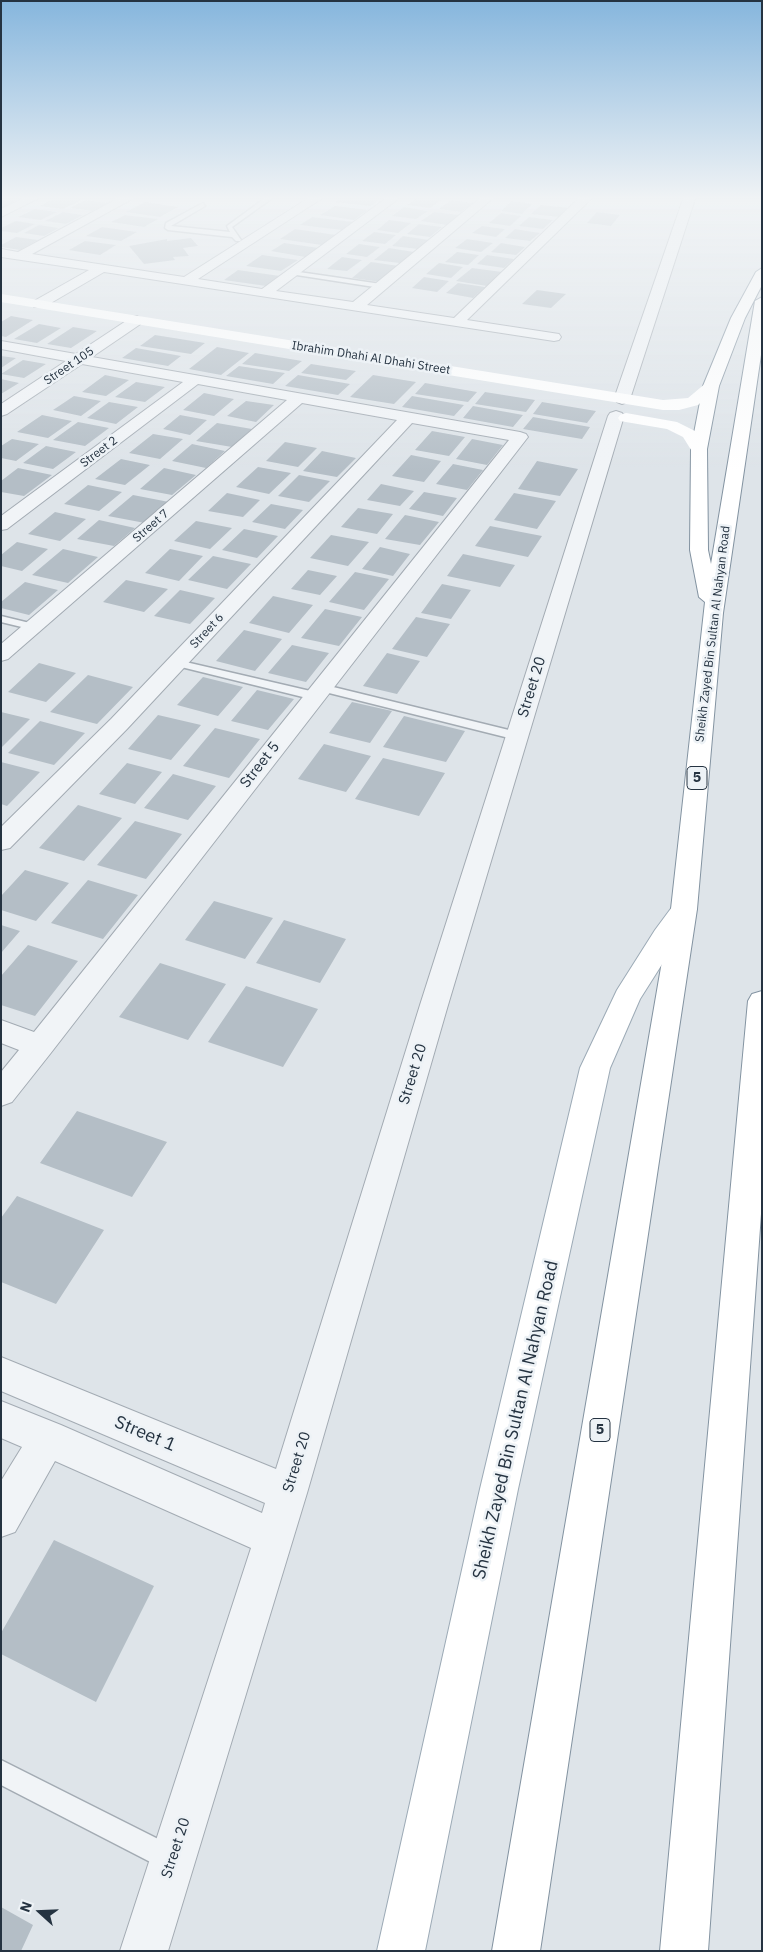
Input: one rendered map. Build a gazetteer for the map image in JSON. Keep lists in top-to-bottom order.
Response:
{
  "streets": {
    "main road": ["Ibrahim Dhahi Al Dhahi Street", "Sheikh Zayed Bin Sultan Al Nahyan Road", "5"],
    "street": [
      "Street 105",
      "Street 2",
      "Street 7",
      "Street 6",
      "Street 20",
      "Street 5",
      "Street 1"
    ]
  },
  "crossings": [
    ["Ibrahim Dhahi Al Dhahi Street", "Street 105"],
    ["Ibrahim Dhahi Al Dhahi Street", "Street 20"],
    ["Street 6", "Street 5"],
    ["Street 20", "Street 1"]
  ],
  "north": "left"
}
